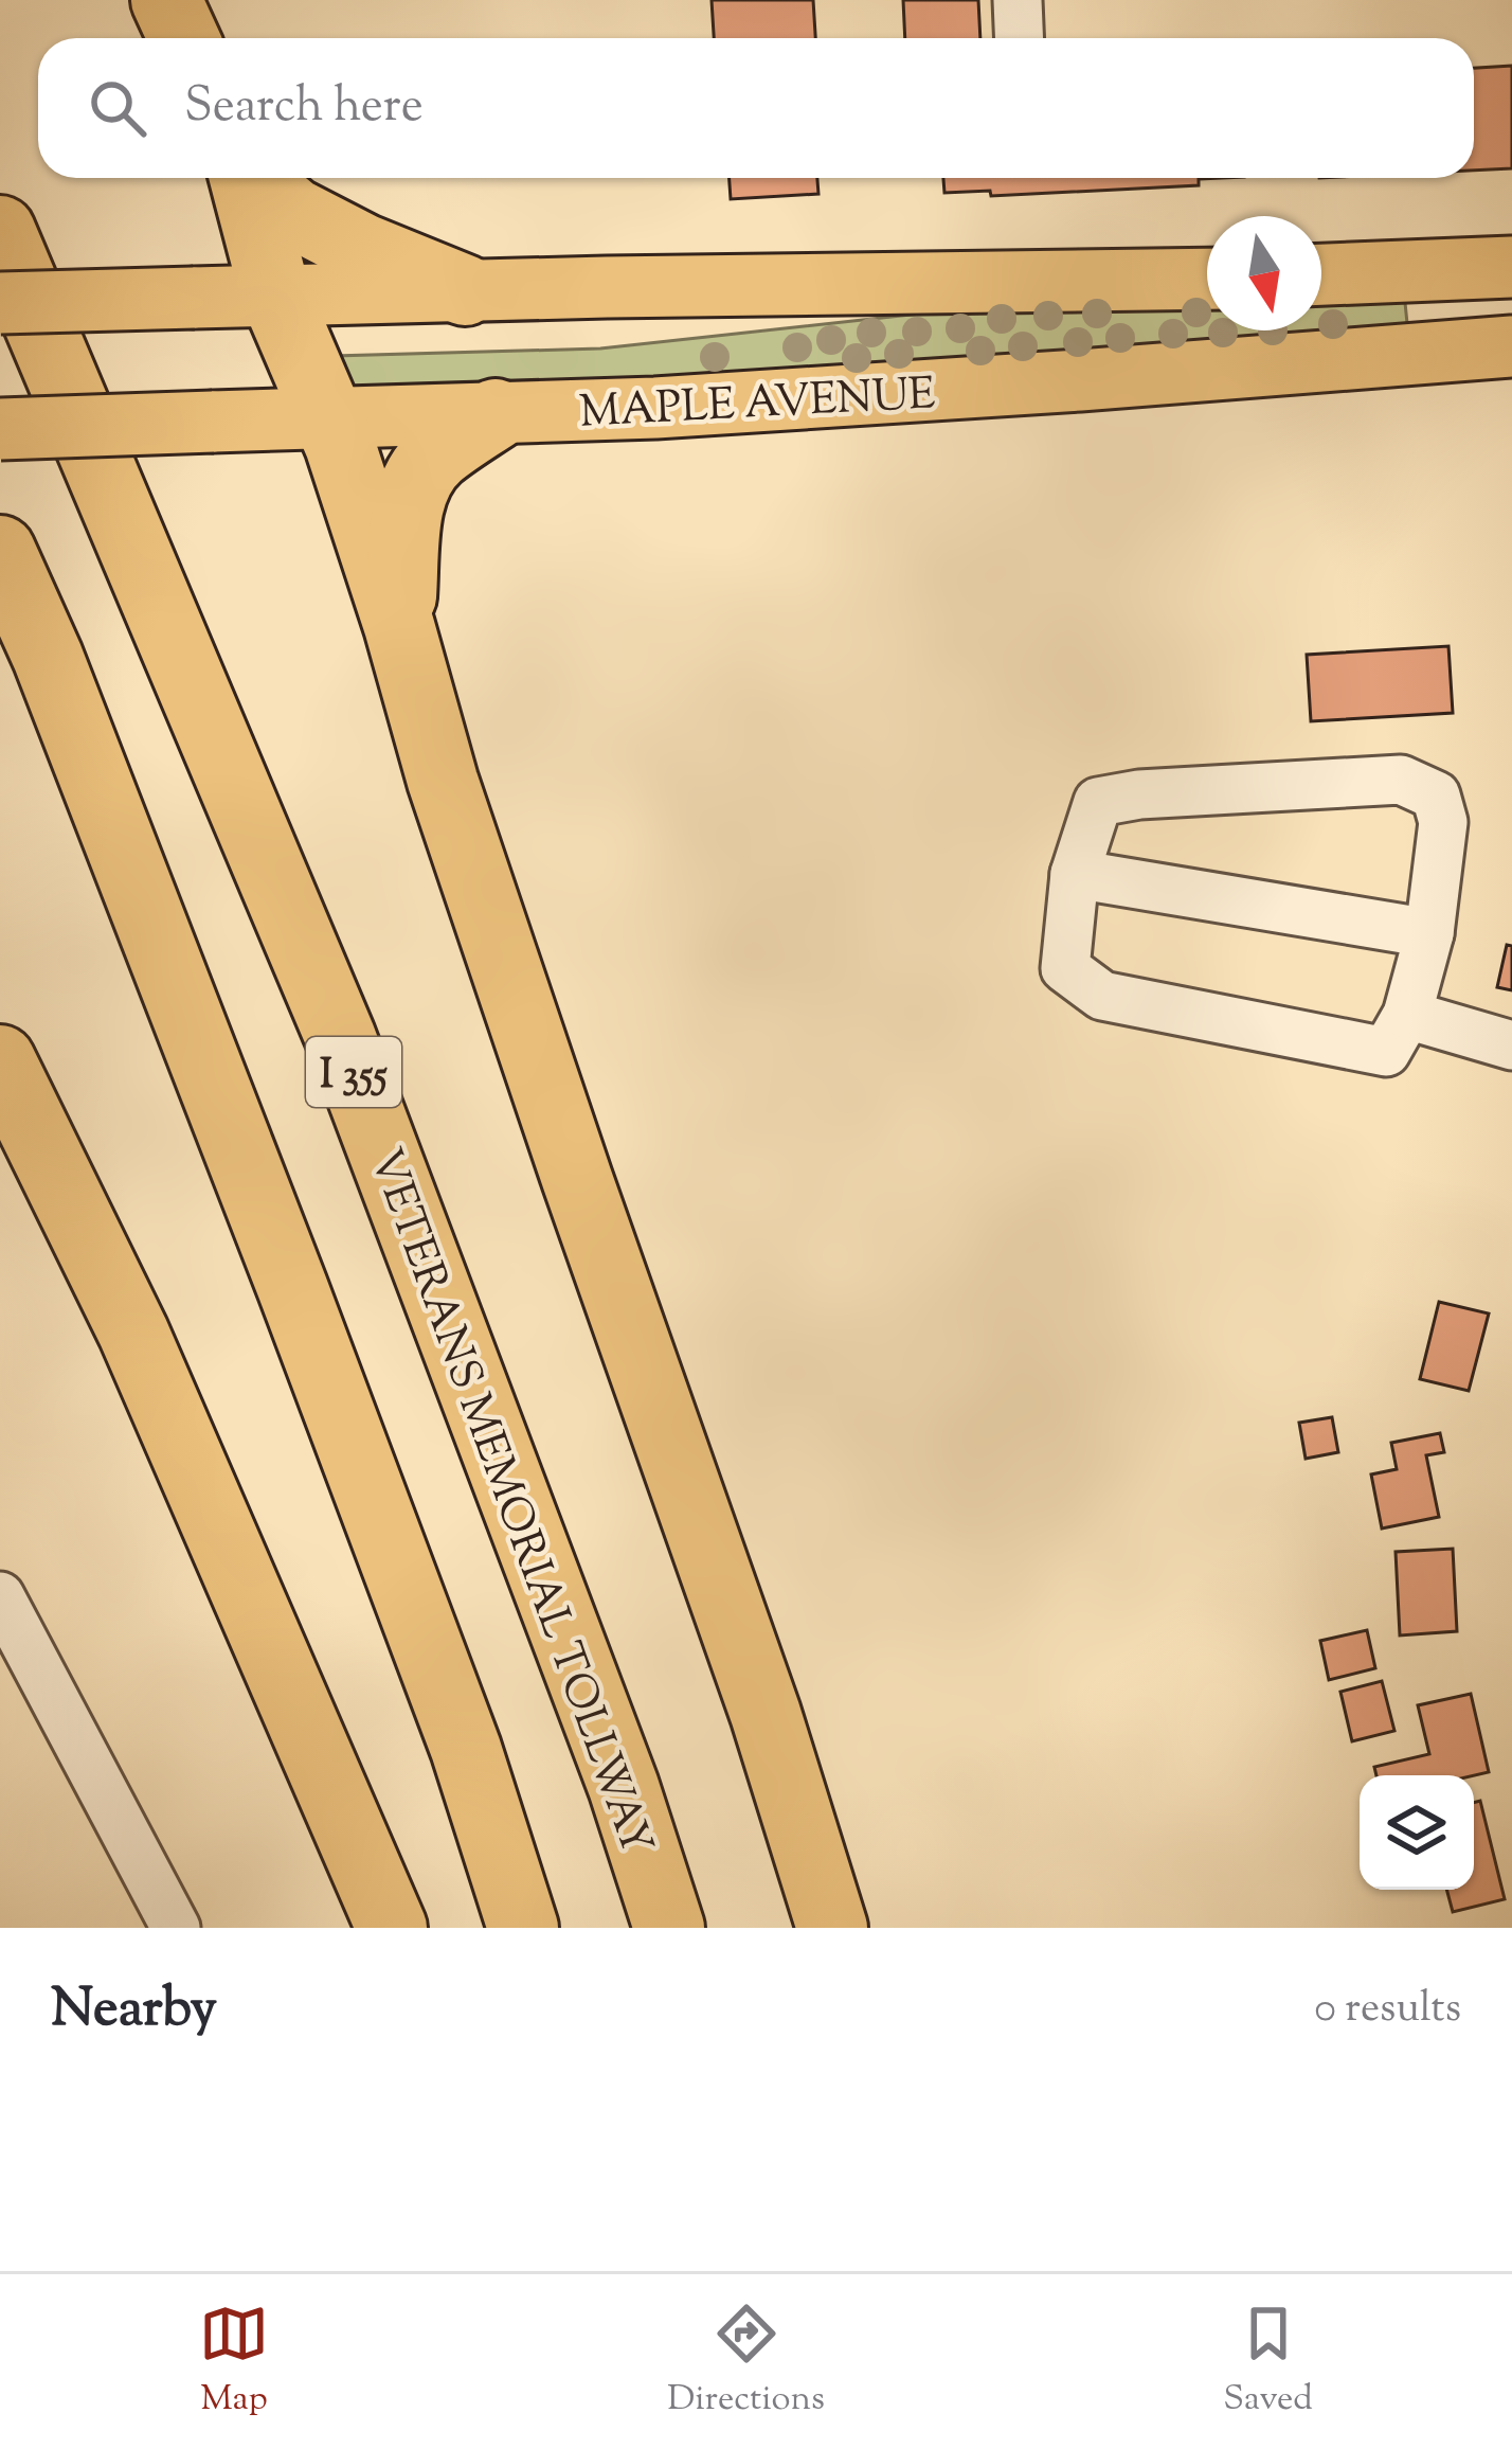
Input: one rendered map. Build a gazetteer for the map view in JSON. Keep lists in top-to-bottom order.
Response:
{
  "streets": {
    "highway": ["I 355", "VETERANS MEMORIAL TOLLWAY"],
    "main road": ["MAPLE AVENUE"]
  },
  "north": "bottom",
  "page": {
    "search": "Search here",
    "heading": ["Nearby", "0 results"],
    "nav": ["Map", "Directions", "Saved"]
  }
}
